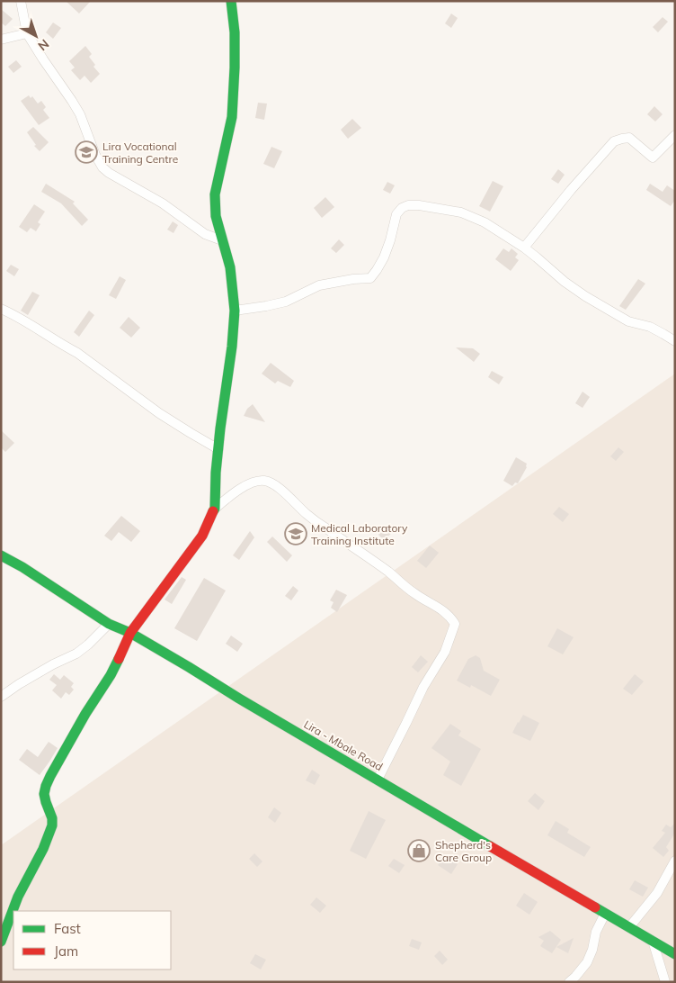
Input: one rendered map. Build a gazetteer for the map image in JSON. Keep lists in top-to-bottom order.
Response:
{
  "streets": {
    "street": ["Lira - Mbale Road"]
  },
  "places": {
    "school or university": ["Lira Vocational Training Centre", "Medical Laboratory Training Institute"],
    "shop": ["Shepherd's Care Group"]
  },
  "legend": ["Fast", "Jam"],
  "north": "bottom right"
}
